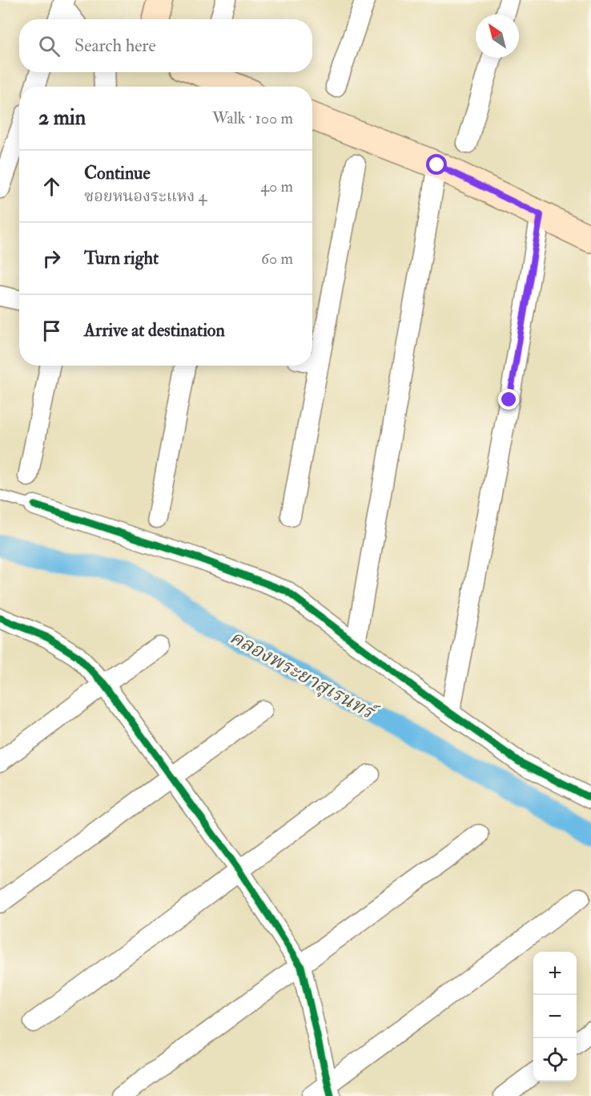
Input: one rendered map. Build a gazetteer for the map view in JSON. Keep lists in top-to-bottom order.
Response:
{
  "water": ["คลองพระยาสุเรนทร์"],
  "north": "top left",
  "page": {
    "search": "Search here",
    "heading": ["2 min", "Walk · 100 m"],
    "list": [
      ["Continue", "ซอยหนองระแหง 4", "40 m"],
      ["Turn right", "60 m"],
      "Arrive at destination"
    ],
    "map_buttons": ["+", "−"]
  }
}
